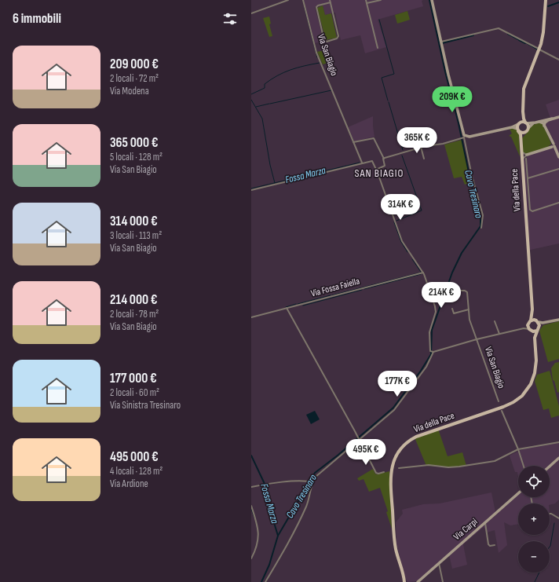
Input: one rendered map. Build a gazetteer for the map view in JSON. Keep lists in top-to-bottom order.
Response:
{
  "streets": {
    "main road": ["Via della Pace"],
    "street": ["Via San Biagio", "Via Fossa Faiella", "Via Carpi"]
  },
  "districts": ["SAN BIAGIO"],
  "water": ["Fossa Marza", "Cavo Tresinaro"],
  "page": {
    "heading": "6 immobili",
    "list": [
      {
        "name": "209 000 €",
        "note": "2 locali · 72 m² · Via Modena"
      },
      {
        "name": "365 000 €",
        "note": "5 locali · 128 m² · Via San Biagio"
      },
      {
        "name": "314 000 €",
        "note": "3 locali · 113 m² · Via San Biagio"
      },
      {
        "name": "214 000 €",
        "note": "2 locali · 78 m² · Via San Biagio"
      },
      {
        "name": "177 000 €",
        "note": "2 locali · 60 m² · Via Sinistra Tresinaro"
      },
      {
        "name": "495 000 €",
        "note": "4 locali · 128 m² · Via Ardione"
      }
    ],
    "price": [
      "209K €",
      "365K €",
      "314K €",
      "214K €",
      "177K €",
      "495K €"
    ],
    "map_buttons": ["+", "−"]
  }
}
